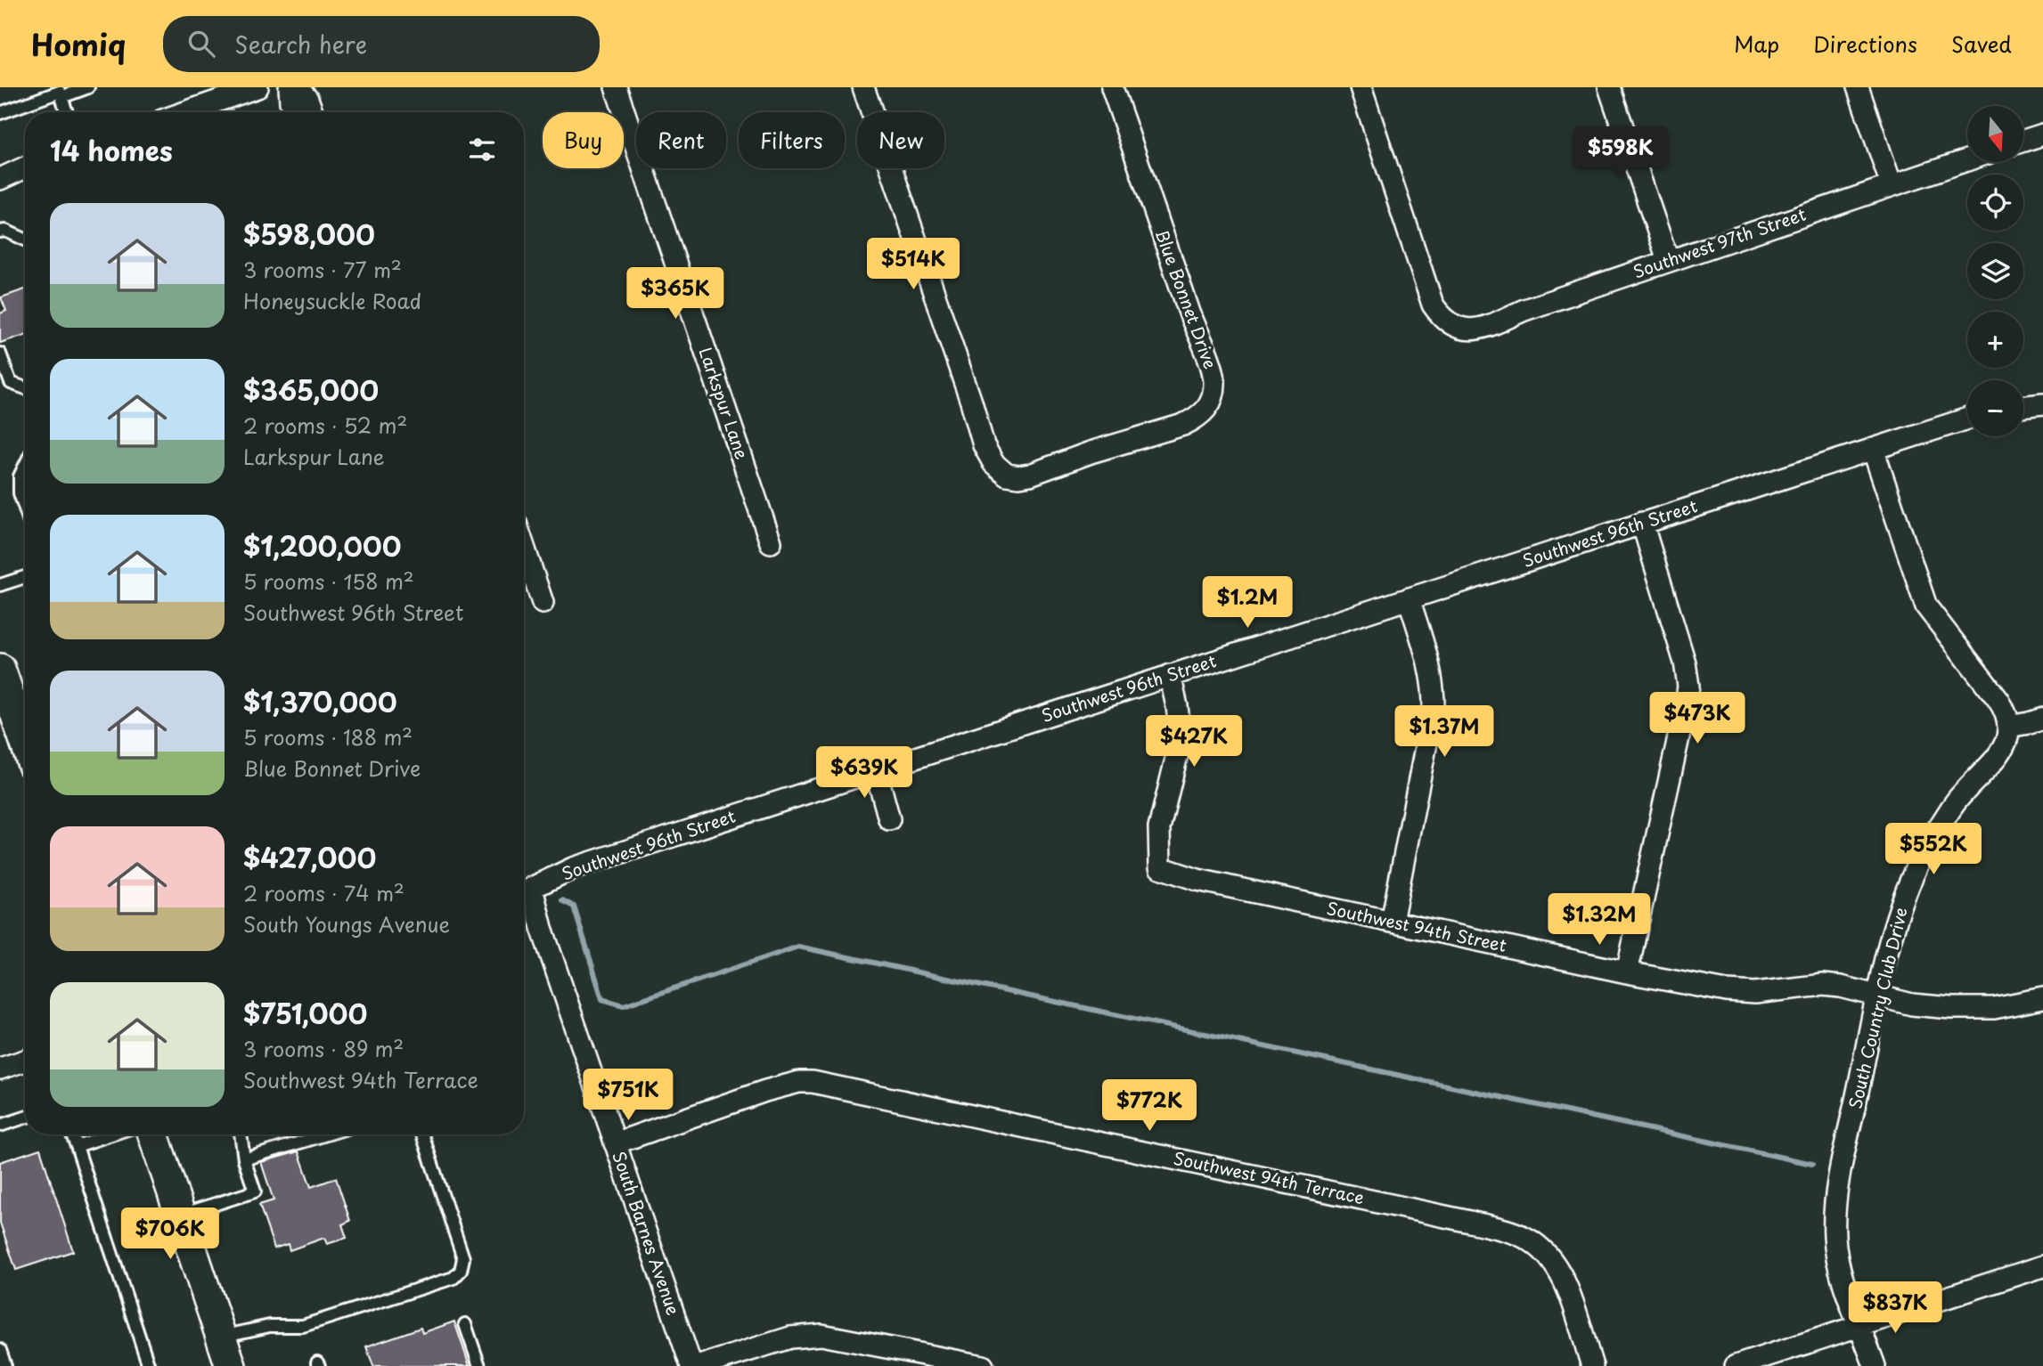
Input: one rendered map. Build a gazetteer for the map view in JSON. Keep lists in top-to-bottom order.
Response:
{
  "streets": {
    "street": [
      "Southwest 97th Street",
      "Blue Bonnet Drive",
      "Larkspur Lane",
      "Southwest 96th Street",
      "Southwest 94th Street",
      "South Country Club Drive",
      "Southwest 94th Terrace",
      "South Barnes Avenue"
    ]
  },
  "crossings": [
    ["Southwest 96th Street", "Southwest 94th Street"],
    ["Southwest 96th Street", "South Barnes Avenue"],
    ["Southwest 94th Street", "South Country Club Drive"],
    ["Southwest 94th Terrace", "South Barnes Avenue"]
  ],
  "north": "bottom",
  "page": {
    "header": "Homiq",
    "search": "Search here",
    "nav": ["Map", "Directions", "Saved"],
    "map_buttons": ["+", "−"],
    "chip": [
      "Buy",
      "Rent",
      "Filters",
      "New"
    ],
    "heading": "14 homes",
    "price": [
      "$598K",
      "$514K",
      "$365K",
      "$1.2M",
      "$473K",
      "$1.37M",
      "$427K",
      "$639K",
      "$552K",
      "$1.32M",
      "$751K",
      "$772K",
      "$706K",
      "$837K"
    ],
    "list": [
      {
        "name": "$598,000",
        "note": "3 rooms · 77 m² · Honeysuckle Road"
      },
      {
        "name": "$365,000",
        "note": "2 rooms · 52 m² · Larkspur Lane"
      },
      {
        "name": "$1,200,000",
        "note": "5 rooms · 158 m² · Southwest 96th Street"
      },
      {
        "name": "$1,370,000",
        "note": "5 rooms · 188 m² · Blue Bonnet Drive"
      },
      {
        "name": "$427,000",
        "note": "2 rooms · 74 m² · South Youngs Avenue"
      },
      {
        "name": "$751,000",
        "note": "3 rooms · 89 m² · Southwest 94th Terrace"
      }
    ]
  }
}
